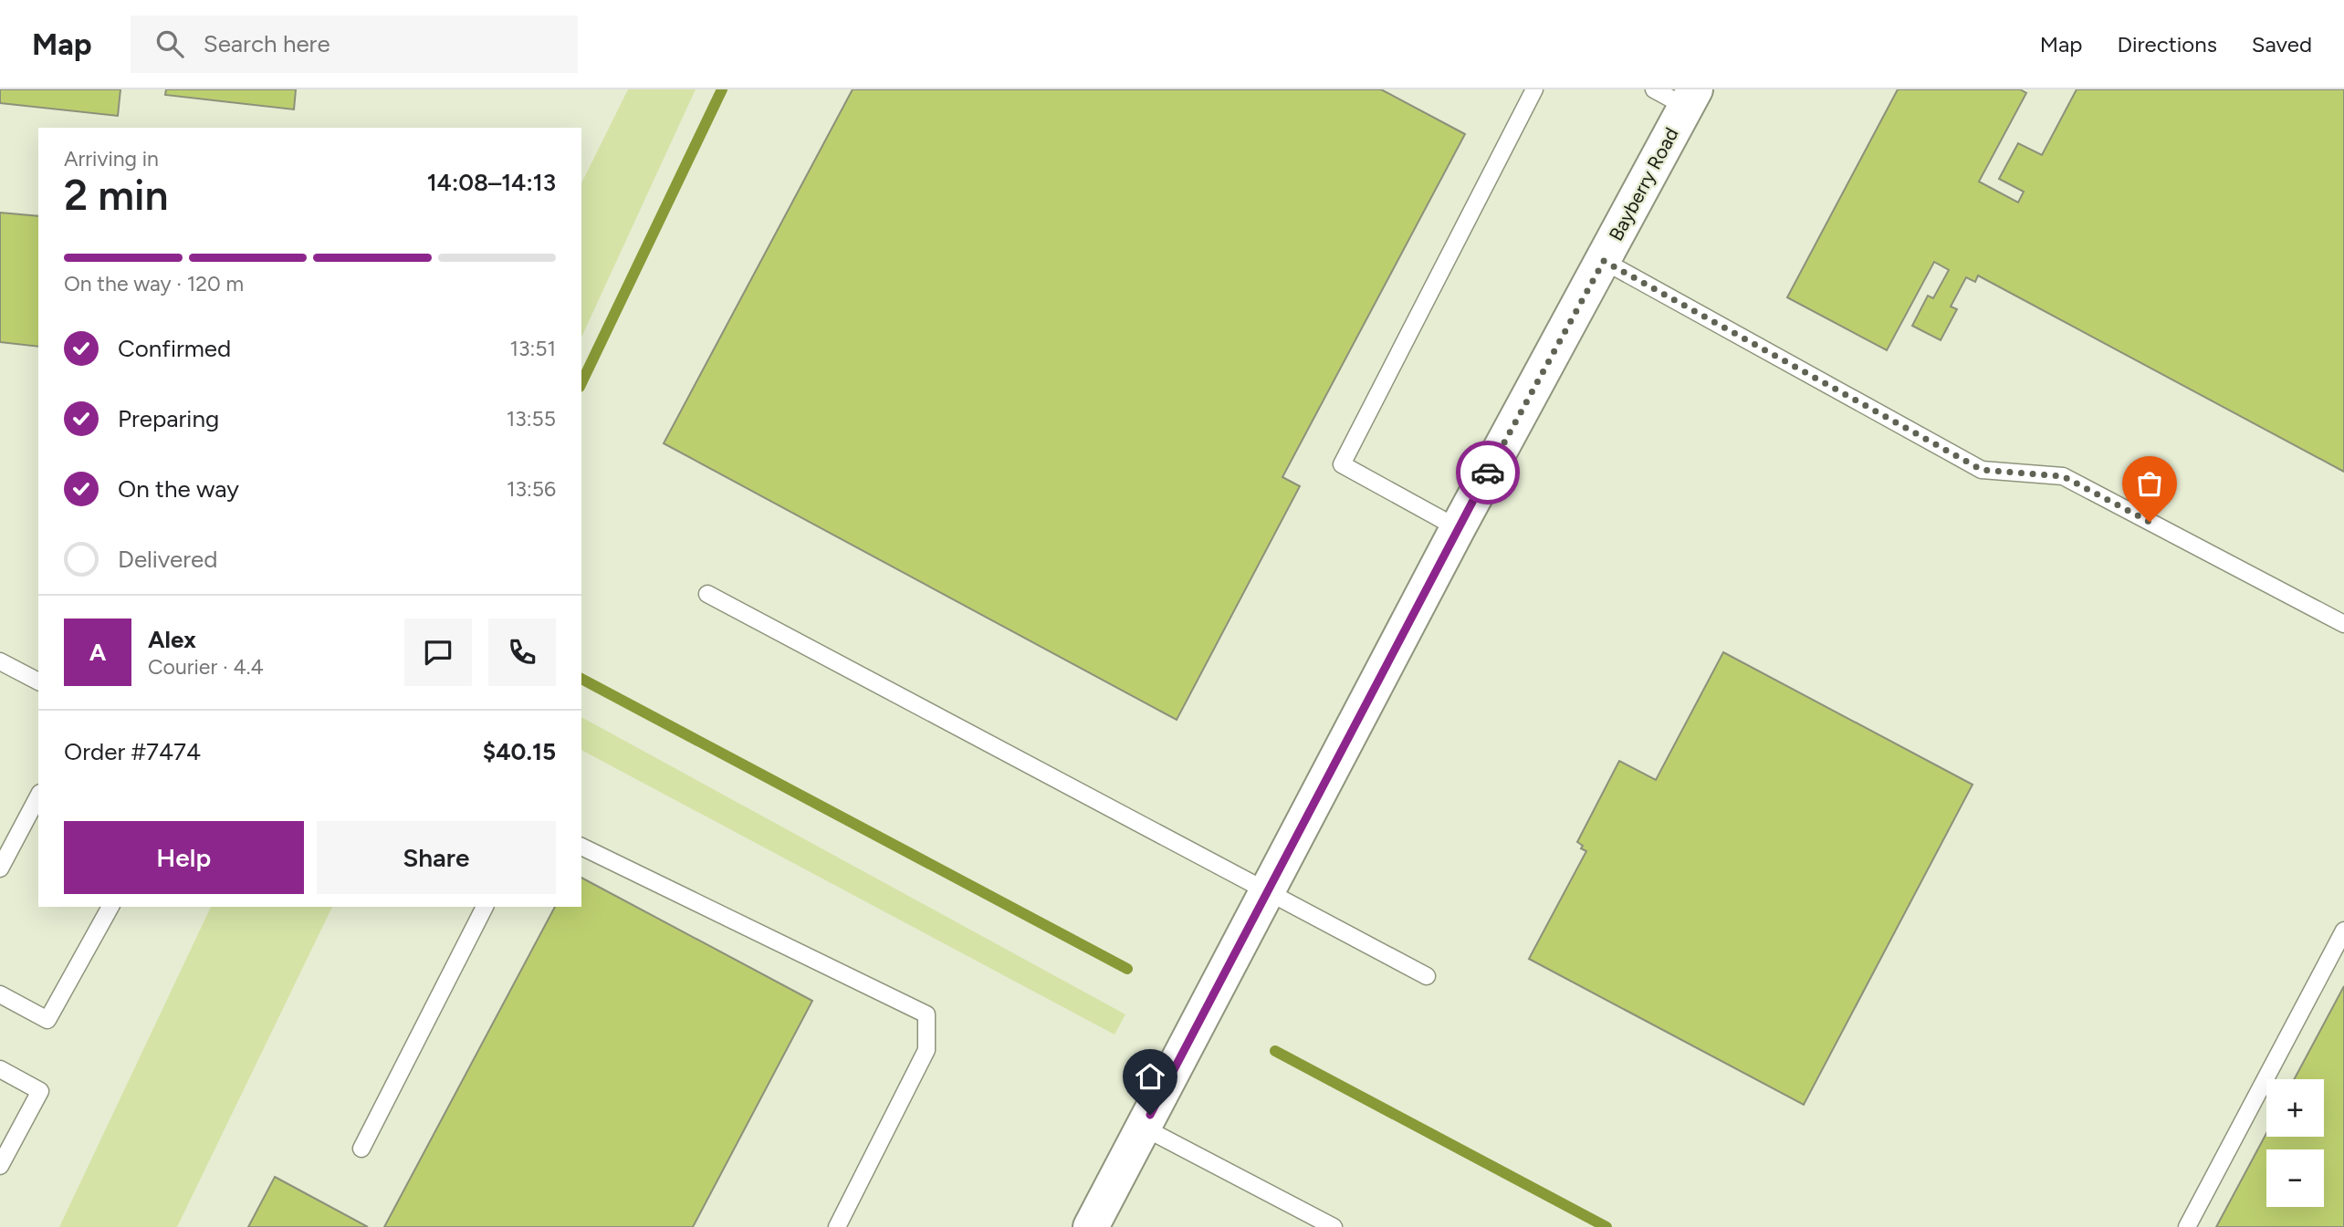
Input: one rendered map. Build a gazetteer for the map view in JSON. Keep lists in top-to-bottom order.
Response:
{
  "streets": {
    "street": ["Bayberry Road"]
  },
  "page": {
    "header": "Map",
    "search": "Search here",
    "nav": ["Map", "Directions", "Saved"],
    "heading": ["2 min", "Arriving in", "14:08–14:13"],
    "panel": [
      "Alex",
      "Courier · 4.4",
      "Order #7474",
      "$40.15"
    ],
    "bar": "On the way · 120 m",
    "list": [
      ["Confirmed", "13:51"],
      ["Preparing", "13:55"],
      ["On the way", "13:56"],
      "Delivered"
    ],
    "round": "A",
    "buttons": ["Help", "Share"],
    "map_buttons": ["+", "−"]
  }
}
